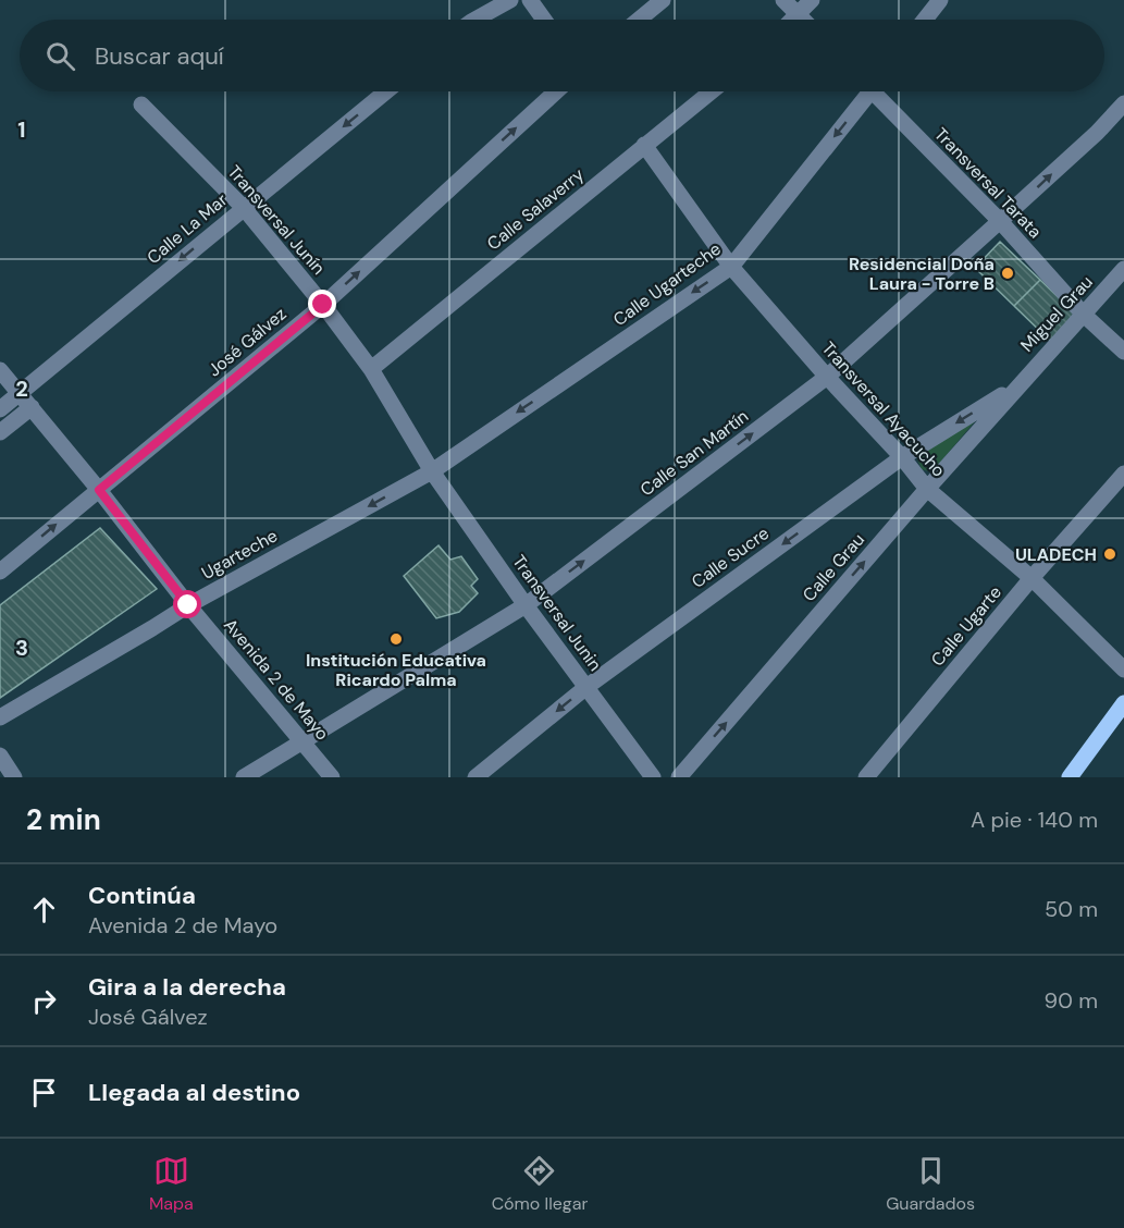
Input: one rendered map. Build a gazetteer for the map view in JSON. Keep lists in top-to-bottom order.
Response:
{
  "streets": {
    "street": [
      "Transversal Tarata",
      "Calle Salaverry",
      "Transversal Junín",
      "Calle La Mar",
      "Calle Ugarteche",
      "Miguel Grau",
      "José Gálvez",
      "Transversal Ayacucho",
      "Calle San Martín",
      "Ugarteche",
      "Calle Sucre",
      "Calle Grau",
      "Transversal Junin",
      "Calle Ugarte",
      "Avenida 2 de Mayo"
    ]
  },
  "crossings": [
    ["Transversal Tarata", "Miguel Grau"],
    ["Transversal Tarata", "Calle San Martín"],
    ["Calle Salaverry", "Transversal Junín"],
    ["Calle Salaverry", "Transversal Ayacucho"],
    ["Transversal Junín", "Calle La Mar"],
    ["Transversal Junín", "Calle Ugarteche"],
    ["Transversal Junín", "José Gálvez"],
    ["Transversal Junín", "Ugarteche"],
    ["Transversal Junín", "Transversal Junin"],
    ["Calle La Mar", "Avenida 2 de Mayo"],
    ["Calle Ugarteche", "Transversal Ayacucho"],
    ["Calle Ugarteche", "Ugarteche"],
    ["Calle Ugarteche", "Transversal Junin"],
    ["Miguel Grau", "Calle Sucre"],
    ["Miguel Grau", "Calle Grau"],
    ["José Gálvez", "Avenida 2 de Mayo"],
    ["Transversal Ayacucho", "Calle San Martín"],
    ["Transversal Ayacucho", "Calle Sucre"],
    ["Transversal Ayacucho", "Calle Grau"],
    ["Transversal Ayacucho", "Calle Ugarte"],
    ["Calle San Martín", "Transversal Junin"],
    ["Calle San Martín", "Avenida 2 de Mayo"],
    ["Ugarteche", "Transversal Junin"],
    ["Ugarteche", "Avenida 2 de Mayo"],
    ["Calle Sucre", "Calle Grau"],
    ["Calle Sucre", "Transversal Junin"]
  ],
  "one_way": [
    "Calle La Mar",
    "Calle Ugarteche",
    "José Gálvez",
    "Calle San Martín",
    "Ugarteche",
    "Calle Sucre",
    "Calle Grau"
  ],
  "places": ["Residencial Doña Laura - Torre B", "ULADECH", "Institución Educativa Ricardo Palma"],
  "page": {
    "search": "Buscar aquí",
    "heading": ["2 min", "A pie · 140 m"],
    "list": [
      ["Continúa", "Avenida 2 de Mayo", "50 m"],
      ["Gira a la derecha", "José Gálvez", "90 m"],
      "Llegada al destino"
    ],
    "nav": ["Mapa", "Cómo llegar", "Guardados"]
  },
  "grid": {
    "rows": ["1", "2", "3"]
  }
}
